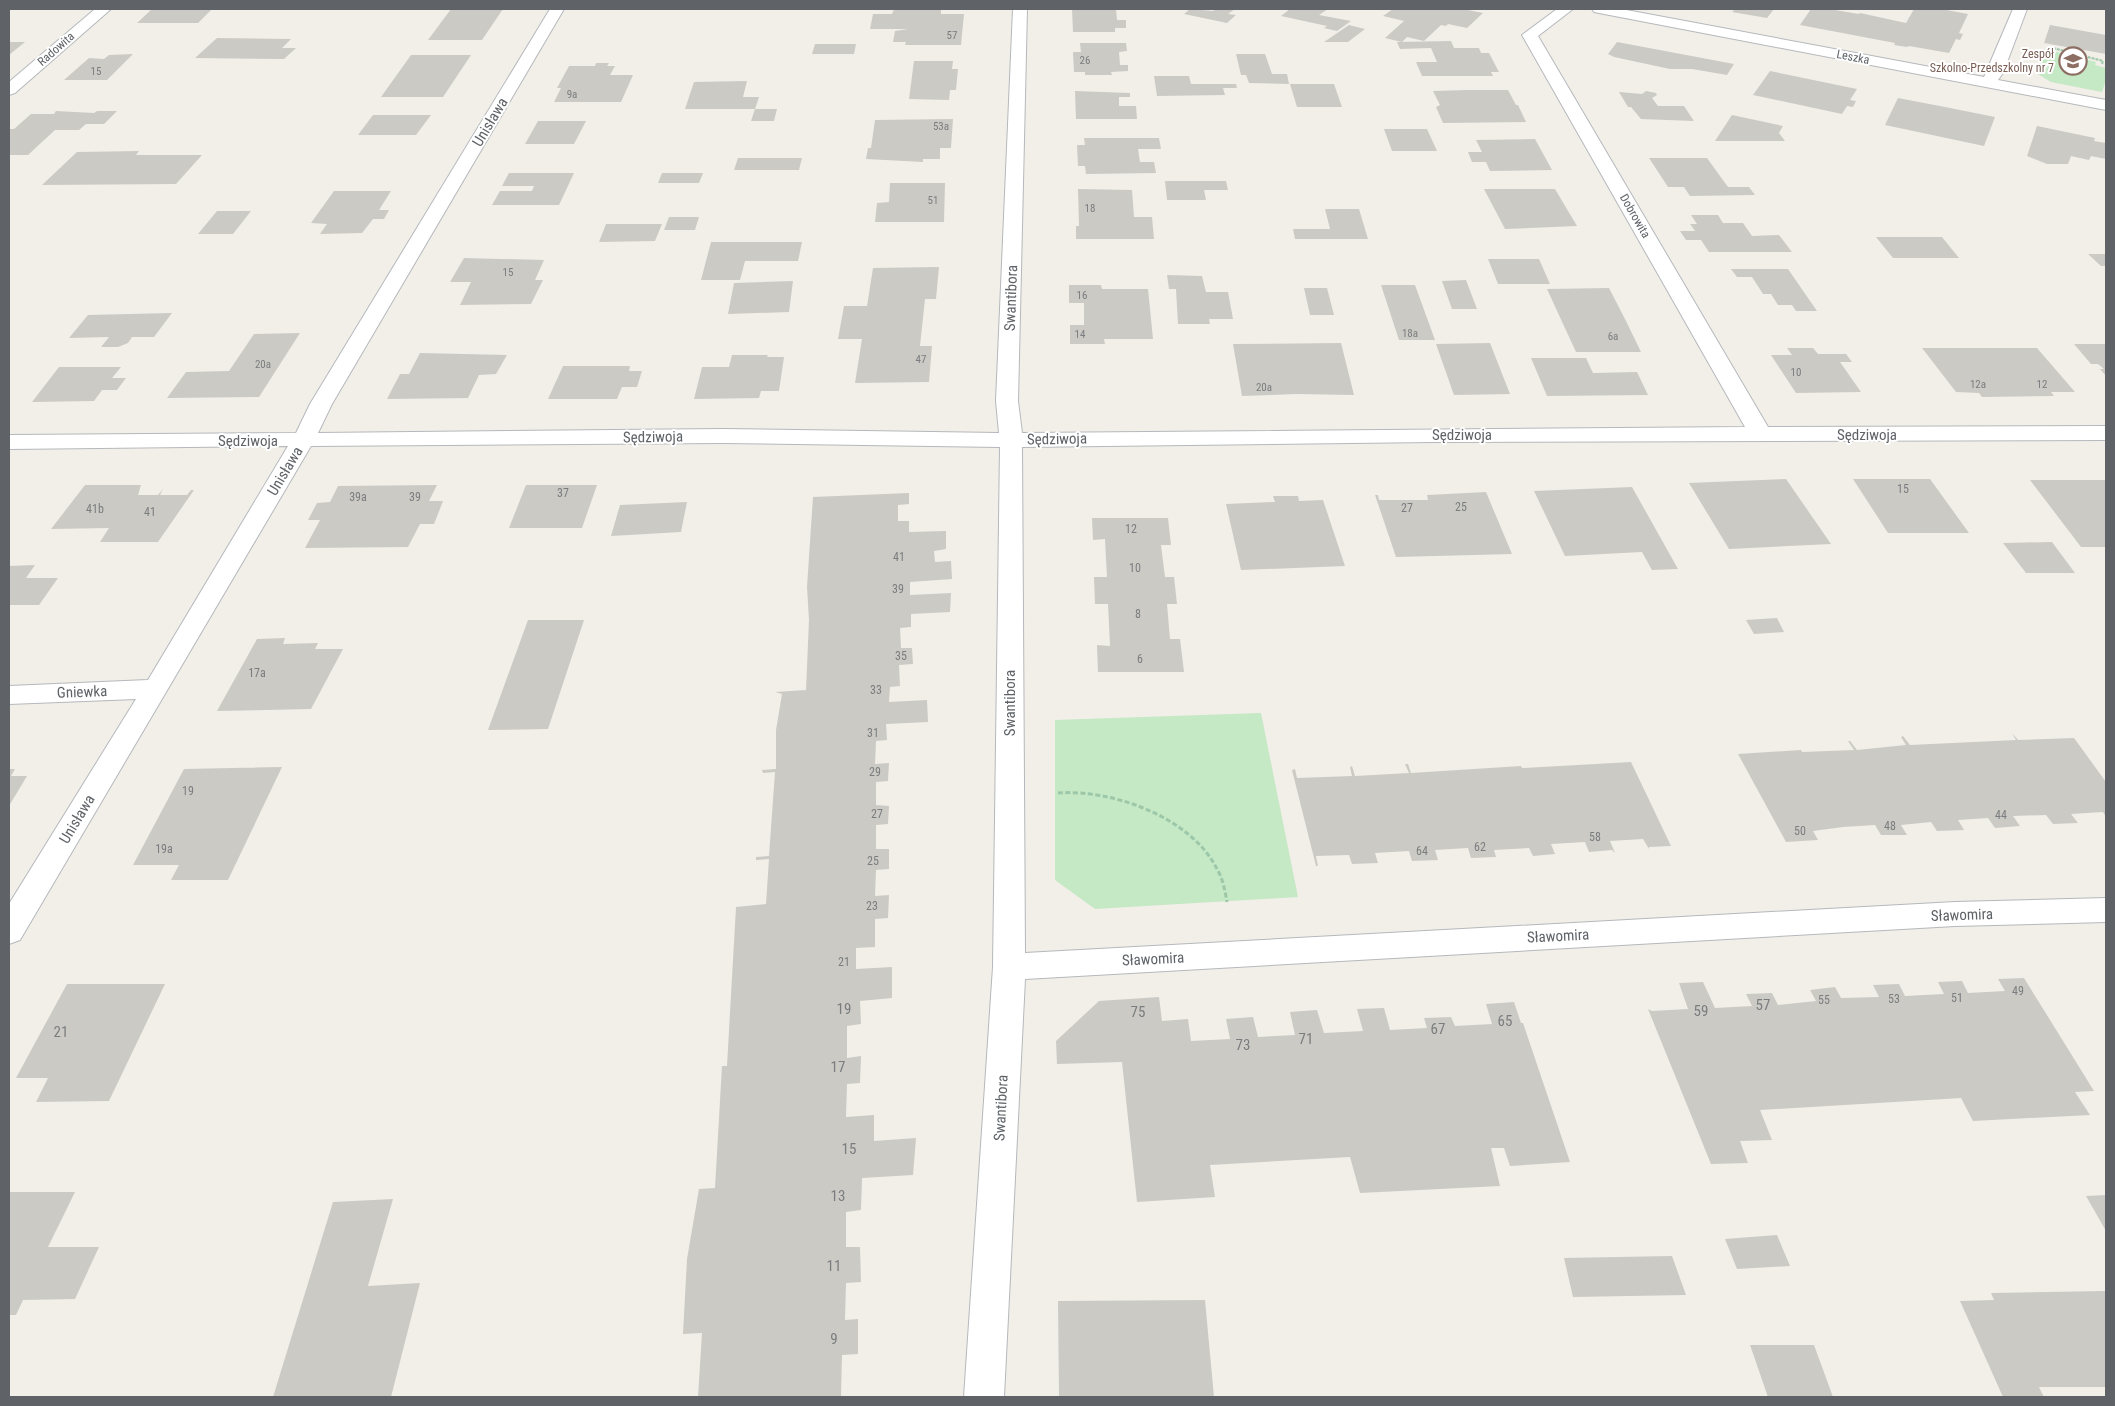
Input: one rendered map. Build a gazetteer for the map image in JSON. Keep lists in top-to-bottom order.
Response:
{
  "streets": {
    "street": [
      "Radowita",
      "Leszka",
      "Unisława",
      "Dobrowita",
      "Swantibora",
      "Sędziwoja",
      "Gniewka",
      "Sławomira"
    ]
  },
  "crossings": [
    ["Unisława", "Sędziwoja"],
    ["Unisława", "Gniewka"],
    ["Dobrowita", "Sędziwoja"],
    ["Swantibora", "Sędziwoja"],
    ["Swantibora", "Sławomira"]
  ],
  "places": {
    "school or university": ["Zespół Szkolno-Przedszkolny nr 7"]
  },
  "house_numbers": [
    "57",
    "26",
    "15",
    "9a",
    "53a",
    "51",
    "18",
    "15",
    "16",
    "18a",
    "14",
    "6a",
    "47",
    "20a",
    "10",
    "12a",
    "12",
    "20a",
    "15",
    "37",
    "39a",
    "39",
    "25",
    "27",
    "41b",
    "41",
    "12",
    "41",
    "10",
    "39",
    "8",
    "35",
    "6",
    "17a",
    "33",
    "31",
    "29",
    "19",
    "27",
    "44",
    "48",
    "50",
    "58",
    "62",
    "19a",
    "64",
    "25",
    "23",
    "21",
    "49",
    "51",
    "53",
    "55",
    "57",
    "19",
    "59",
    "75",
    "65",
    "67",
    "21",
    "71",
    "73",
    "17",
    "15",
    "13",
    "11",
    "9"
  ]
}
